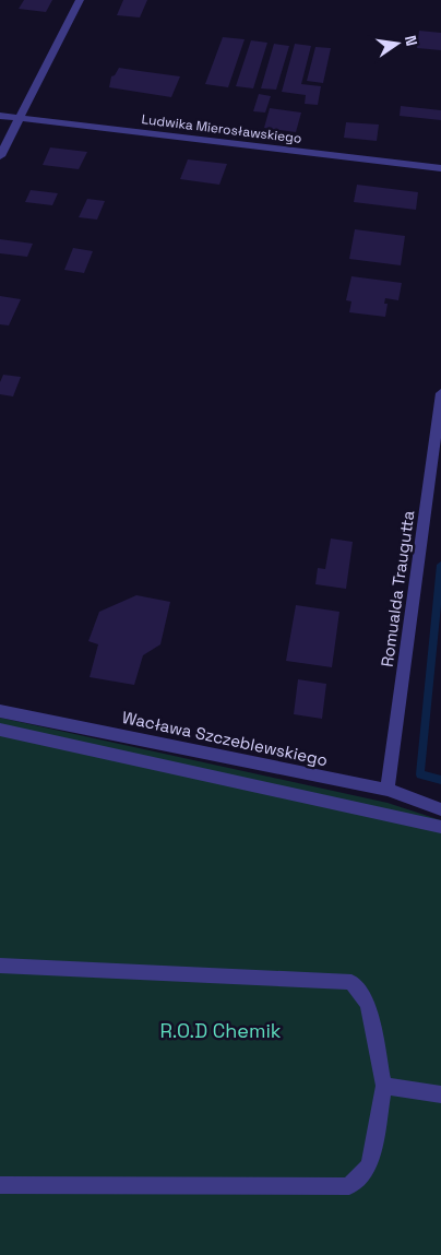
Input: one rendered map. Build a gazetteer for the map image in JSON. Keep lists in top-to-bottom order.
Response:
{
  "streets": {
    "street": ["Ludwika Mierosławskiego", "Romualda Traugutta", "Wacława Szczeblewskiego"]
  },
  "crossings": [
    ["Romualda Traugutta", "Wacława Szczeblewskiego"]
  ],
  "parks": ["R.O.D Chemik"],
  "north": "right"
}
